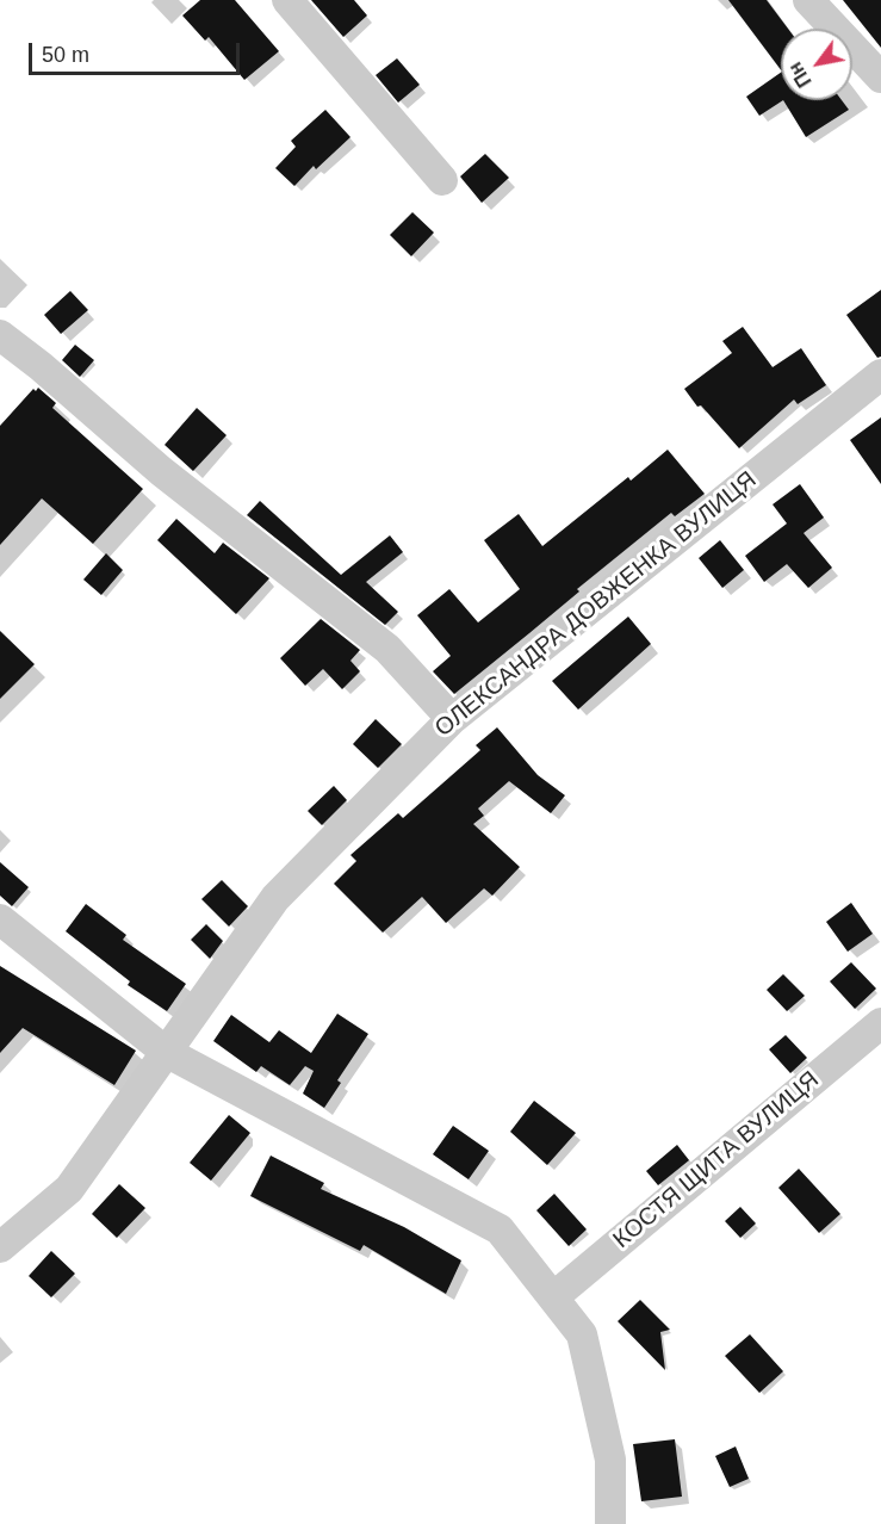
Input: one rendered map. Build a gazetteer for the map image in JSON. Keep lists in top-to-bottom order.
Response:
{
  "streets": {
    "street": ["ОЛЕКСАНДРА ДОВЖЕНКА ВУЛИЦЯ", "КОСТЯ ЩИТА ВУЛИЦЯ"]
  },
  "scale_bar": "50 m",
  "north": "bottom left"
}
